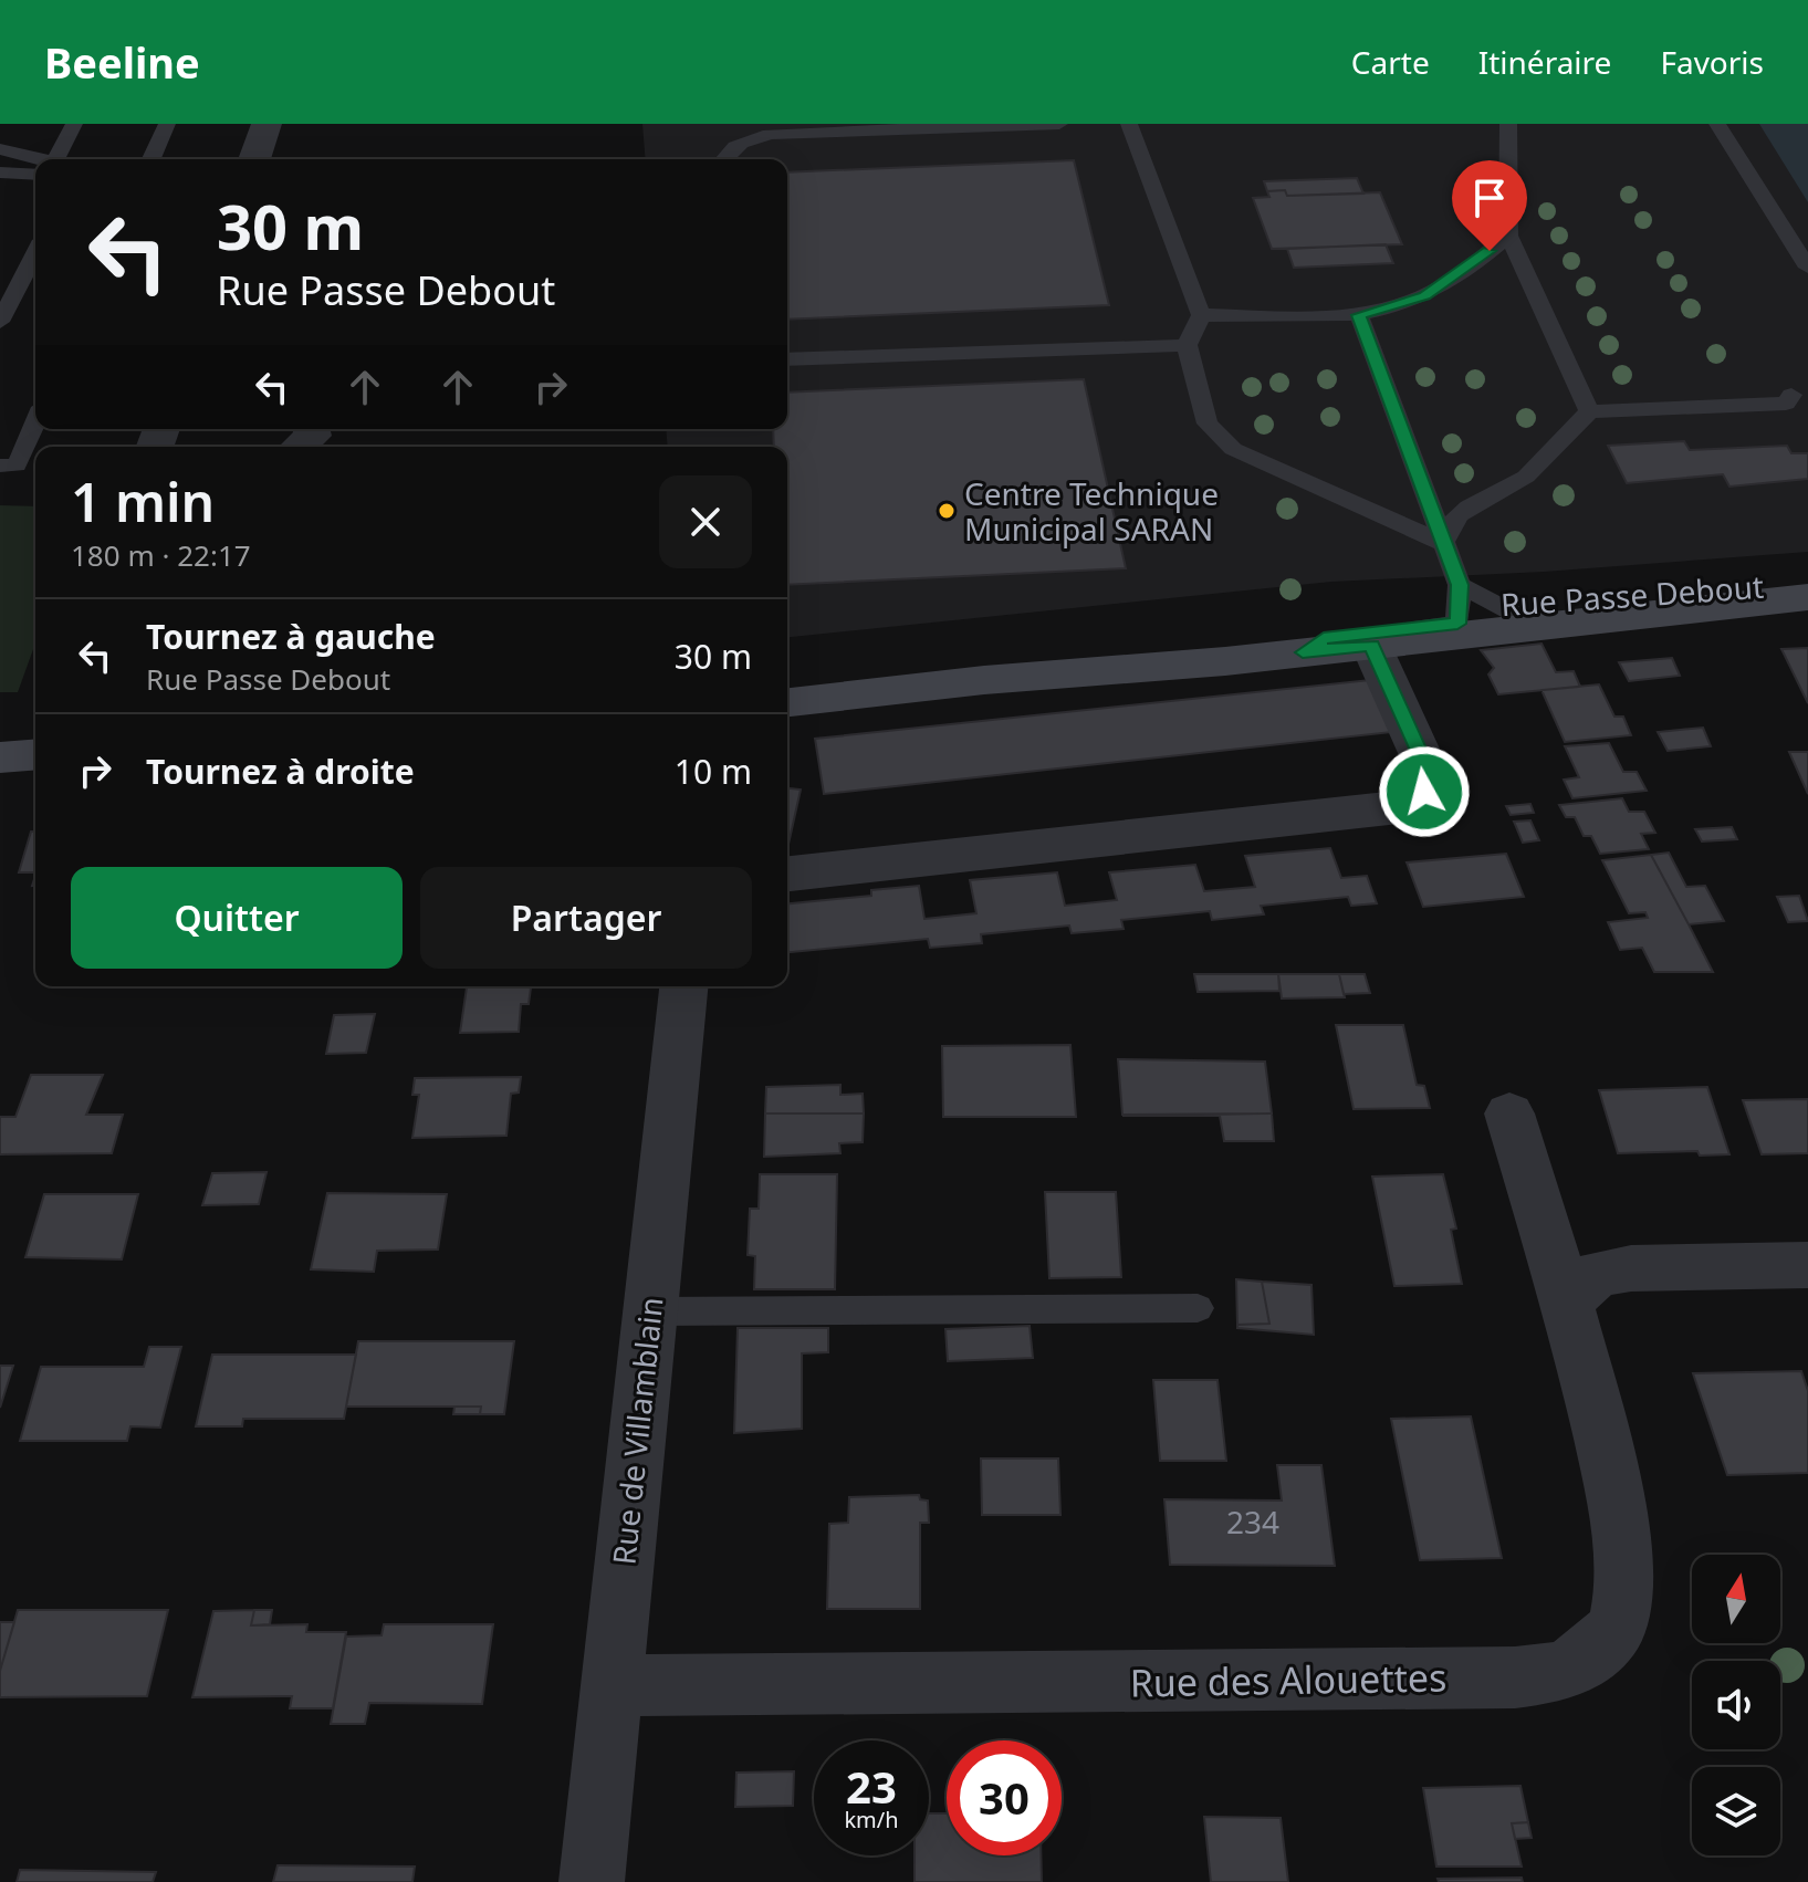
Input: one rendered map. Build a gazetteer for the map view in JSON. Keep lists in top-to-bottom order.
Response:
{
  "streets": {
    "main road": ["Rue Passe Debout"],
    "street": ["Rue de Villamblain", "Rue des Alouettes"]
  },
  "crossings": [
    ["Rue de Villamblain", "Rue des Alouettes"]
  ],
  "places": ["Centre Technique Municipal SARAN"],
  "house_numbers": ["234"],
  "north": "top",
  "page": {
    "header": "Beeline",
    "nav": ["Carte", "Itinéraire", "Favoris"],
    "turn": ["30 m", "Rue Passe Debout"],
    "heading": ["1 min", "180 m · 22:17"],
    "list": [
      {
        "name": "Tournez à gauche",
        "note": "Rue Passe Debout",
        "value": "30 m"
      },
      {
        "name": "Tournez à droite",
        "value": "10 m"
      }
    ],
    "buttons": ["Quitter", "Partager"],
    "speed": "23 km/h",
    "limit": "30"
  }
}
